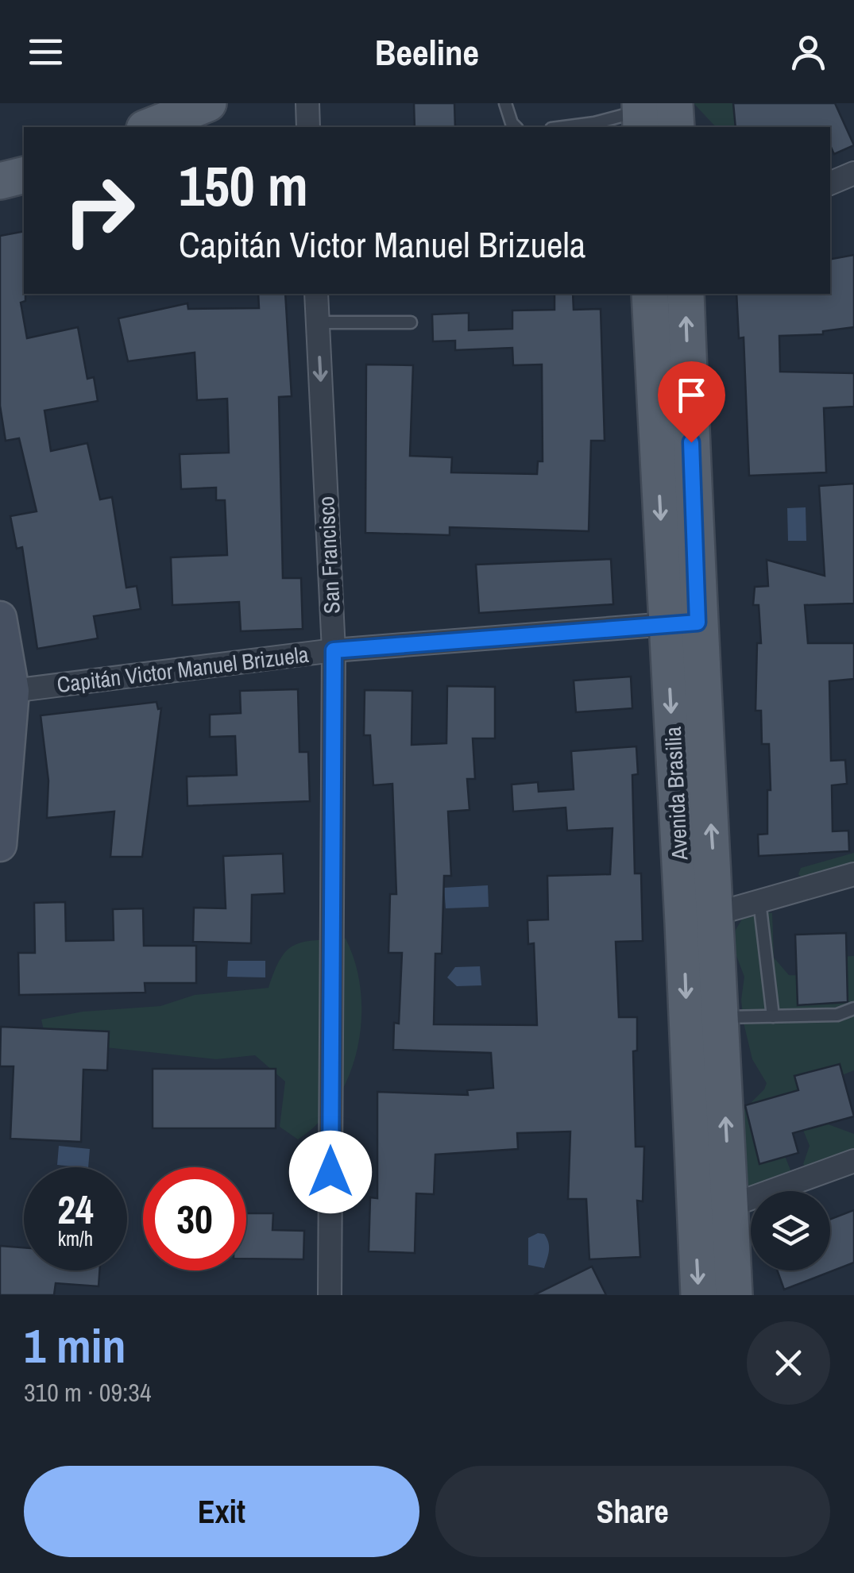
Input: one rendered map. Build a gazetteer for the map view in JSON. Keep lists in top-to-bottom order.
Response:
{
  "streets": {
    "main road": ["Avenida Brasilia"],
    "street": ["San Francisco", "Capitán Victor Manuel Brizuela"]
  },
  "crossings": [
    ["San Francisco", "Capitán Victor Manuel Brizuela"],
    ["Capitán Victor Manuel Brizuela", "Avenida Brasilia"]
  ],
  "page": {
    "header": "Beeline",
    "turn": ["150 m", "Capitán Victor Manuel Brizuela"],
    "speed": "24 km/h",
    "limit": "30",
    "heading": ["1 min", "310 m · 09:34"],
    "buttons": ["Exit", "Share"]
  }
}
